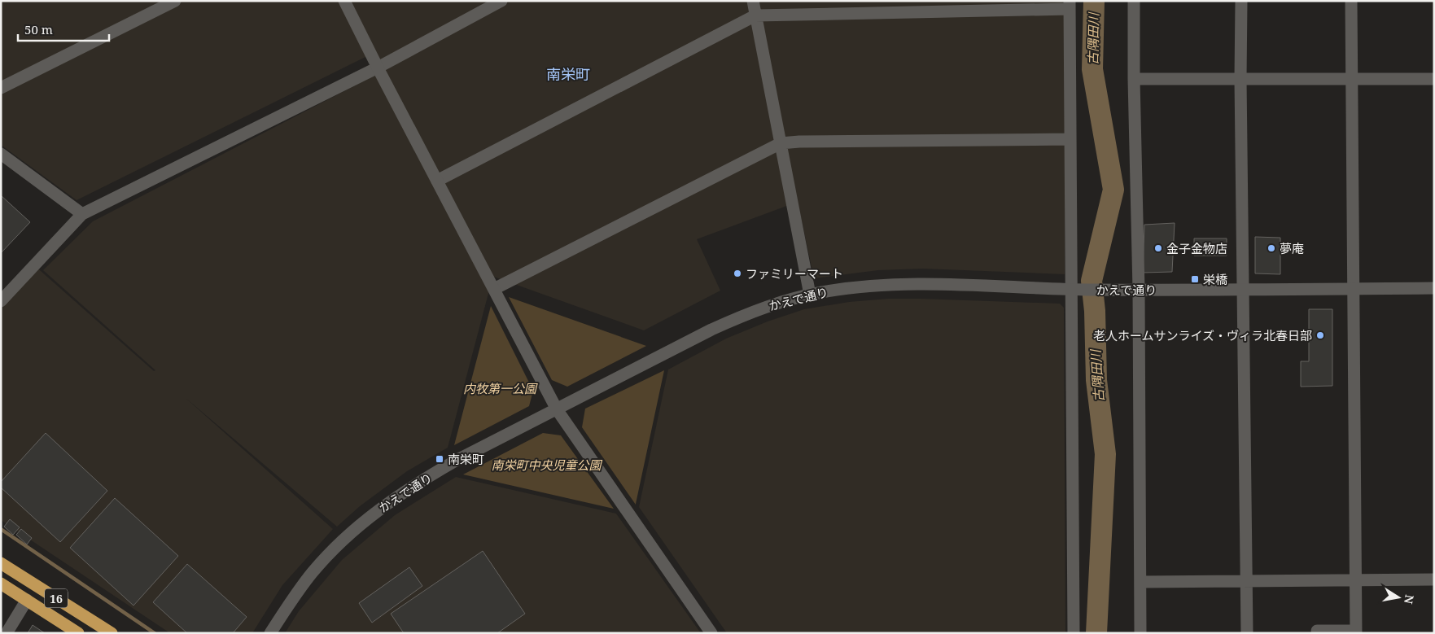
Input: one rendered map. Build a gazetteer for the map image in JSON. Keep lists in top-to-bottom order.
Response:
{
  "streets": {
    "highway": ["16"],
    "street": ["かえで通り"]
  },
  "districts": ["南栄町"],
  "water": ["古隅田川"],
  "parks": ["内牧第一公園", "南栄町中央児童公園"],
  "places": {
    "other": [
      "金子金物店",
      "夢庵",
      "ファミリーマート",
      "老人ホームサンライズ・ヴィラ北春日部"
    ],
    "transit": ["栄橋", "南栄町"]
  },
  "scale_bar": "50 m",
  "north": "right"
}
